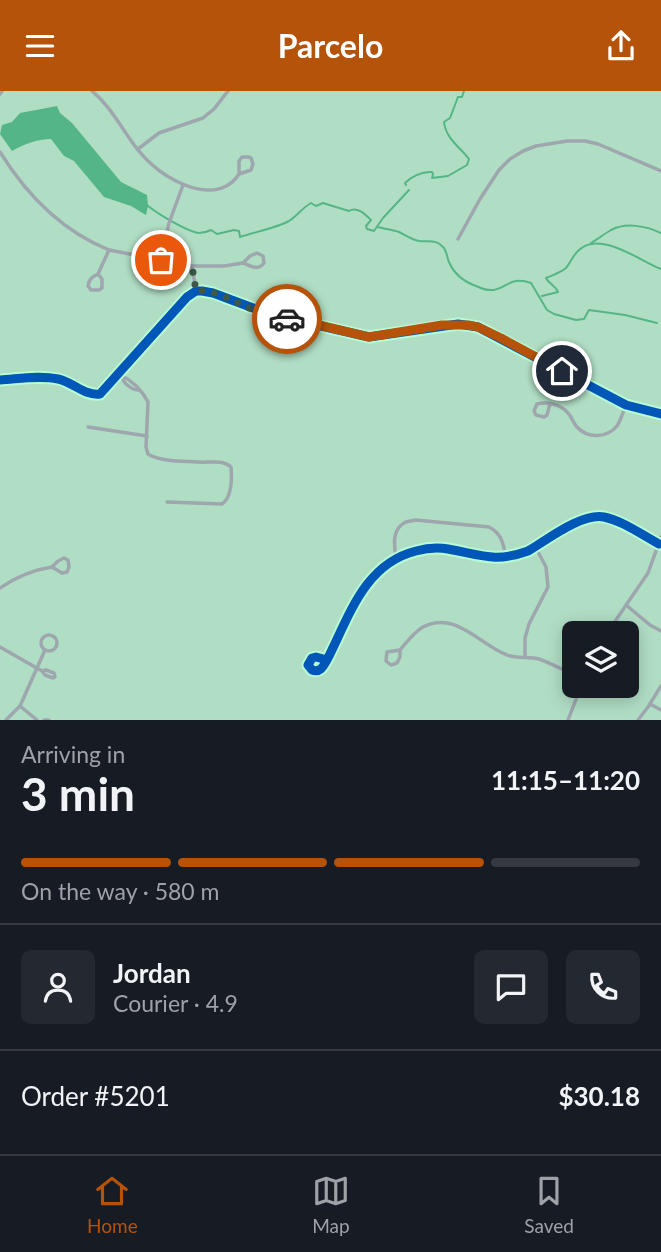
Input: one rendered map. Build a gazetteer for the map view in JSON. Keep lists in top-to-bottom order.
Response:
{
  "page": {
    "header": "Parcelo",
    "heading": ["3 min", "Arriving in", "11:15–11:20"],
    "panel": [
      "Jordan",
      "Courier · 4.9",
      "Order #5201",
      "$30.18"
    ],
    "bar": "On the way · 580 m",
    "tabs": ["Home", "Map", "Saved"]
  }
}
